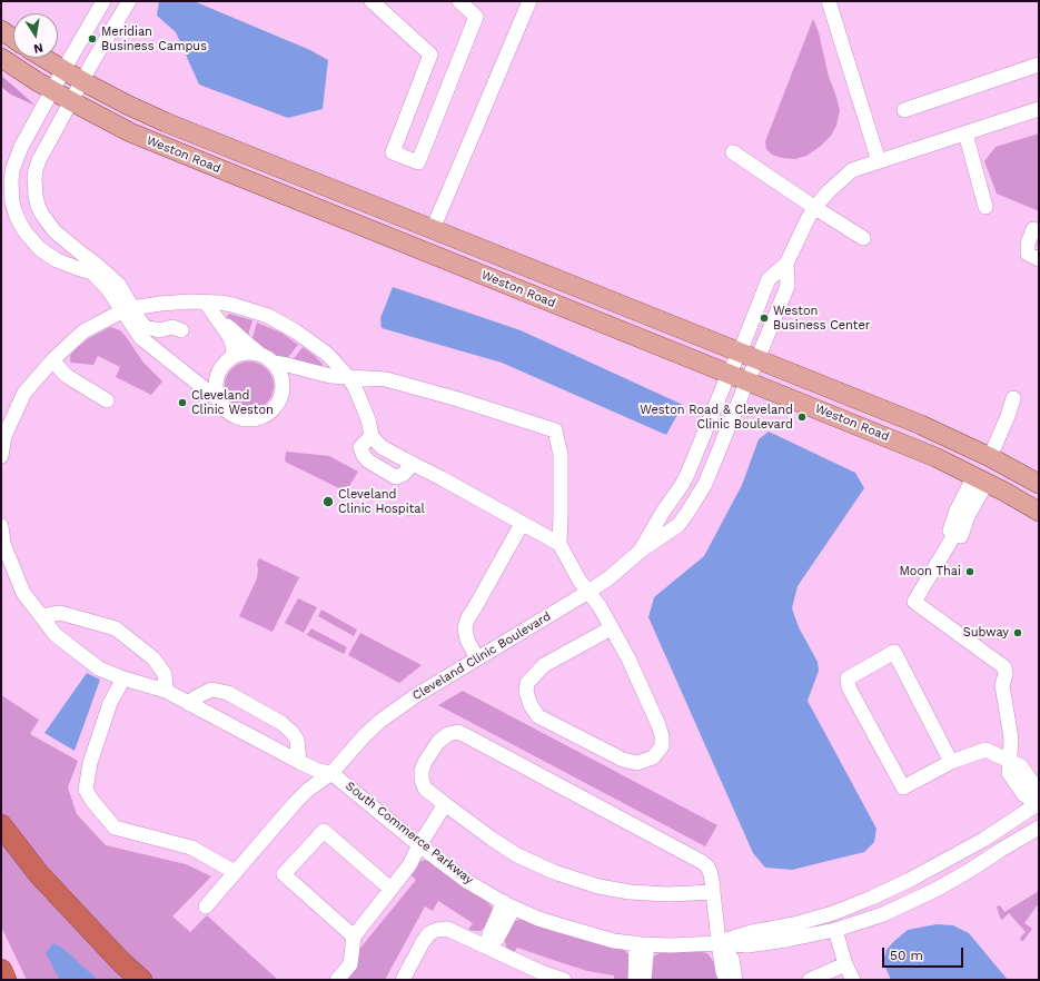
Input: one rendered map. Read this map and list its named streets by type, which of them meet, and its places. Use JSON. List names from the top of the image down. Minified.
{"streets":{"main road":["Weston Road"],"street":["Cleveland Clinic Boulevard","South Commerce Parkway"]},"crossings":[["Weston Road","Cleveland Clinic Boulevard"],["Cleveland Clinic Boulevard","South Commerce Parkway"]],"places":["Meridian Business Campus","Weston Business Center","Cleveland Clinic Weston","Weston Road & Cleveland Clinic Boulevard","Cleveland Clinic Hospital","Moon Thai","Subway"],"scale_bar":"50 m","north":"bottom"}
